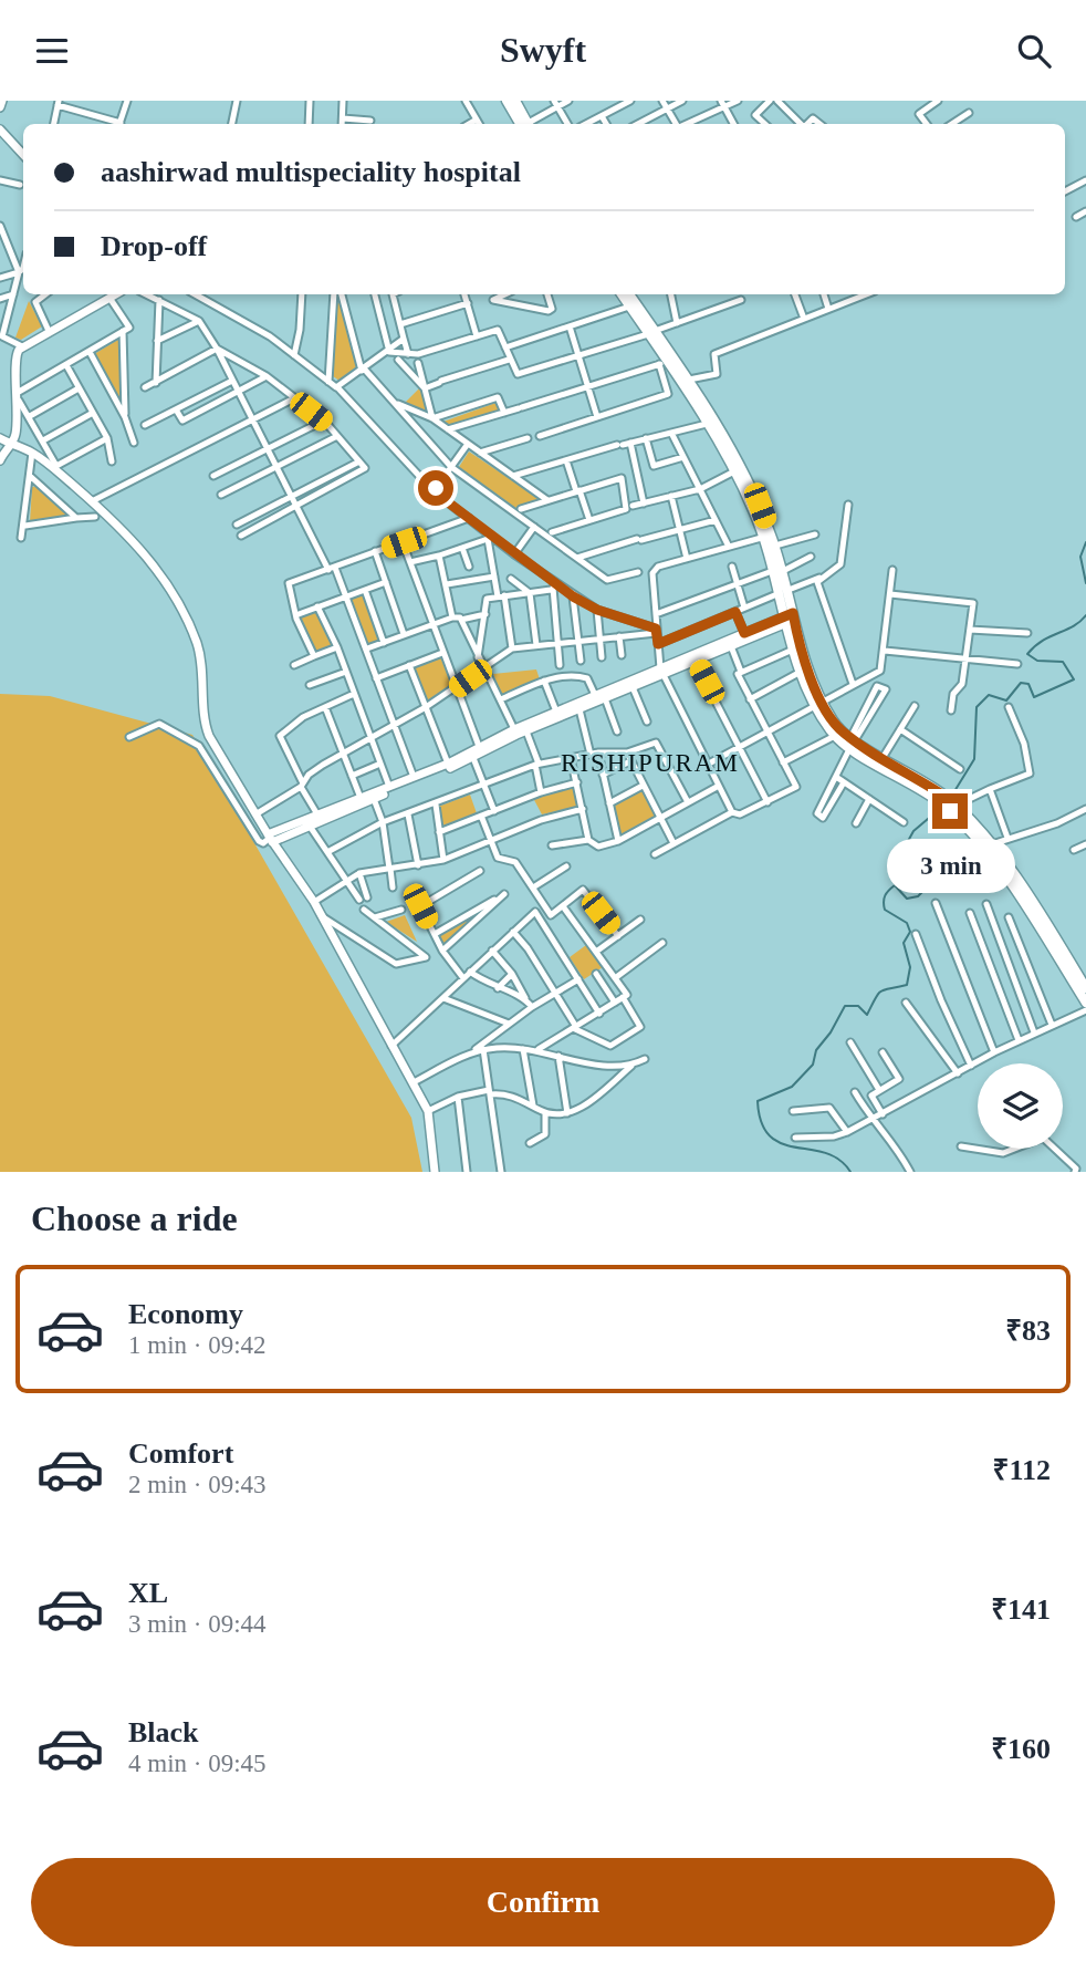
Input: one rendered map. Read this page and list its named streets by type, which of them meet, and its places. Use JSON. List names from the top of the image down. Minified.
{"districts":["RISHIPURAM"],"page":{"header":"Swyft","banner":["aashirwad multispeciality hospital","Drop-off"],"bubble":"3 min","heading":"Choose a ride","list":[{"name":"Economy","note":"1 min · 09:42","value":"₹83"},{"name":"Comfort","note":"2 min · 09:43","value":"₹112"},{"name":"XL","note":"3 min · 09:44","value":"₹141"},{"name":"Black","note":"4 min · 09:45","value":"₹160"}],"buttons":"Confirm"}}
